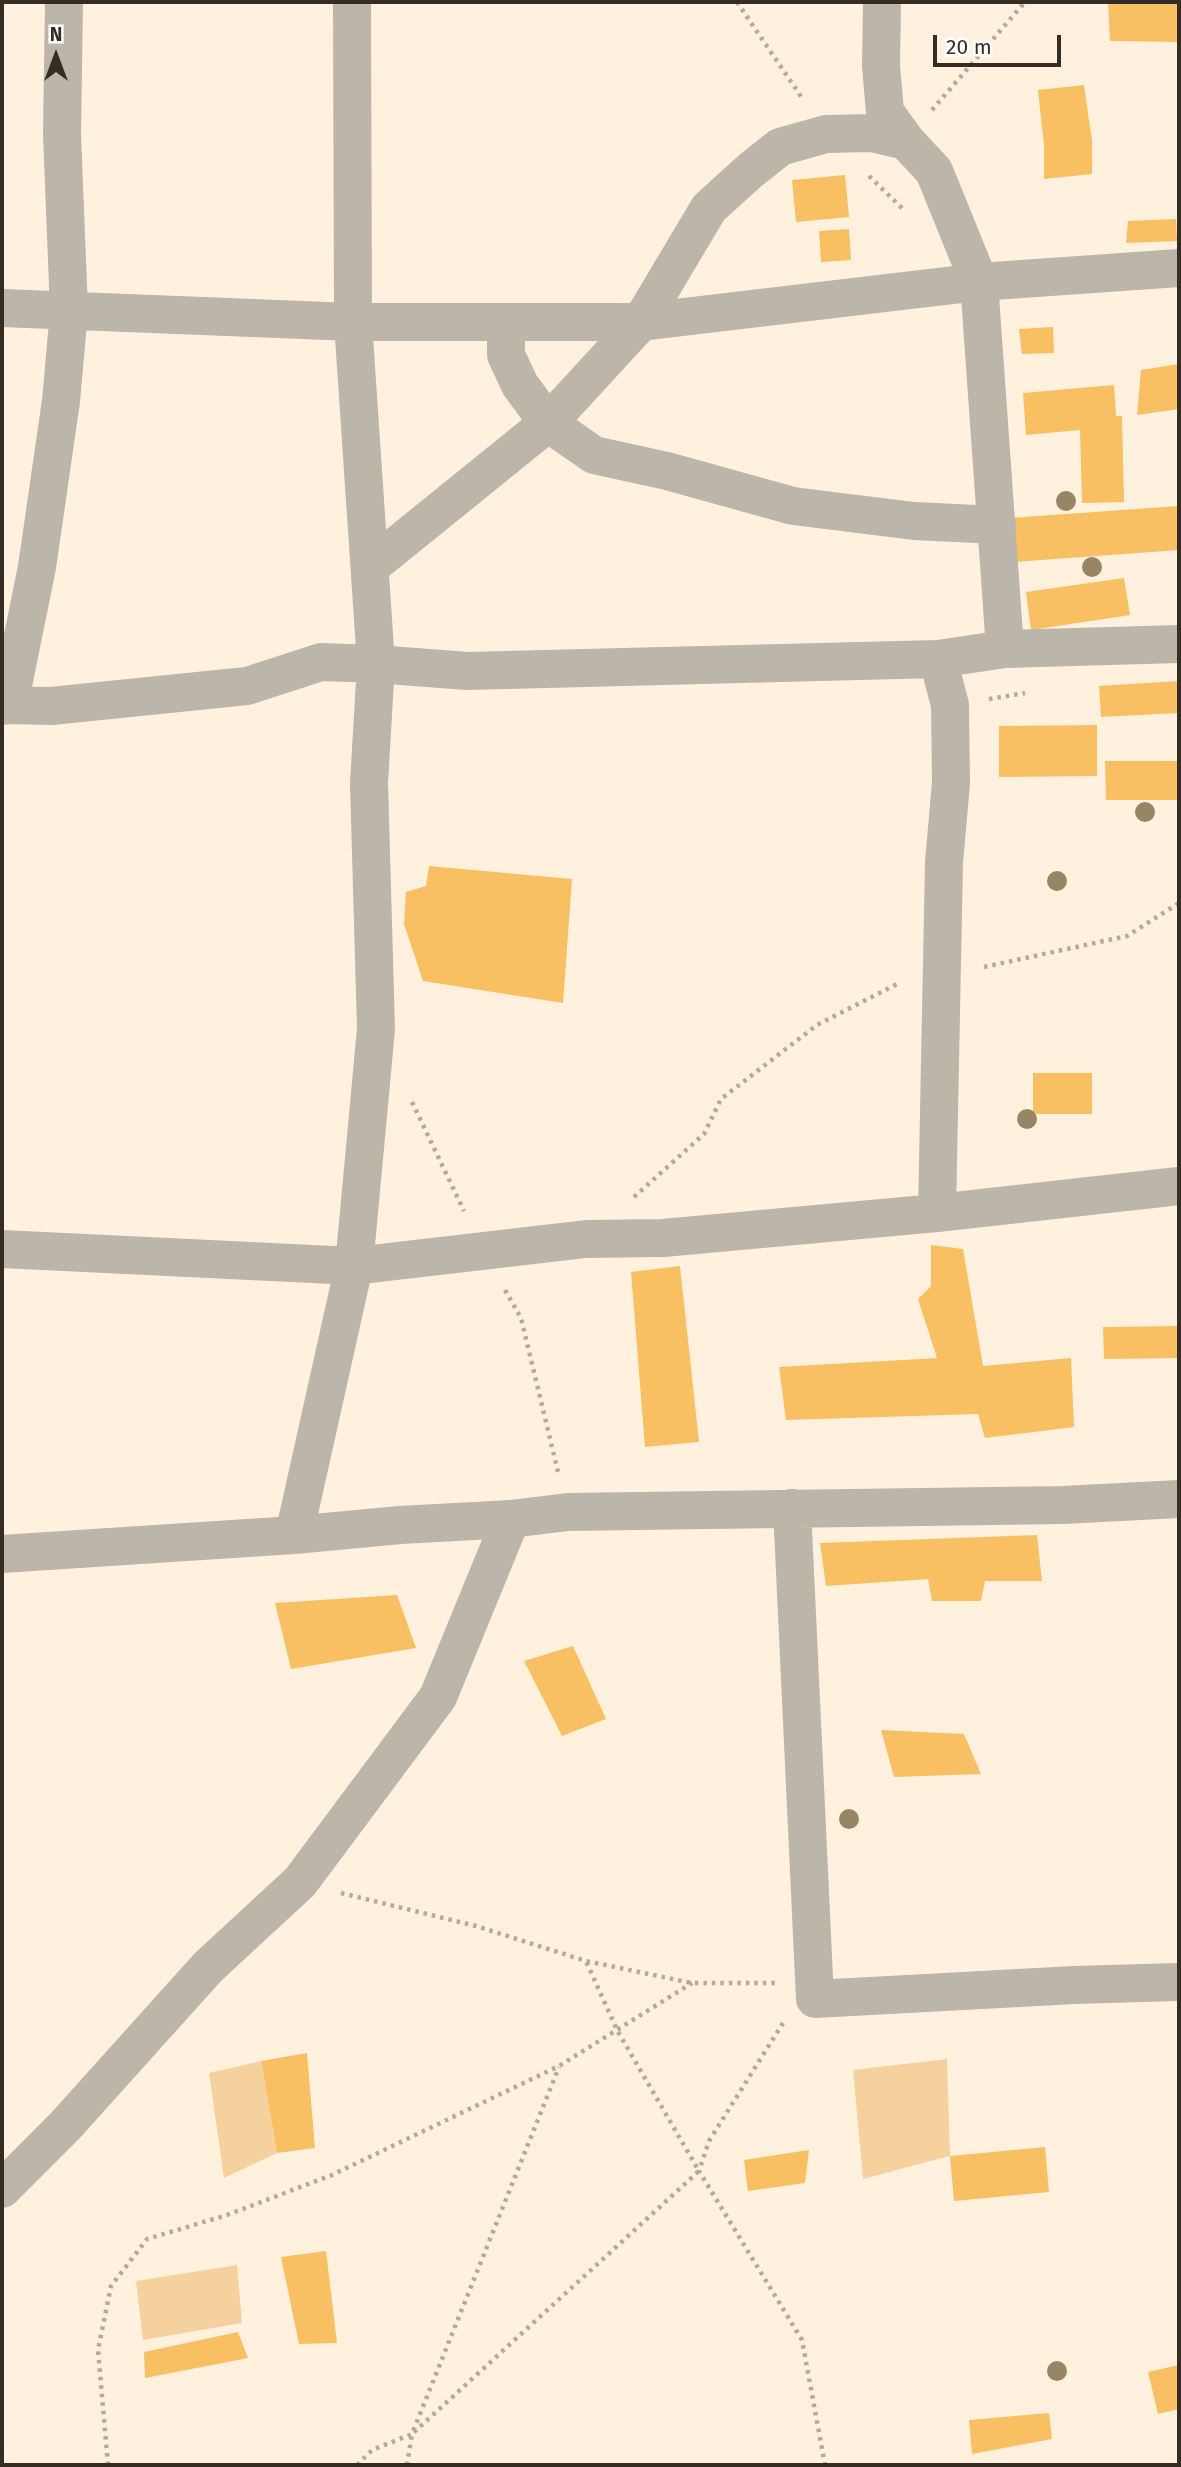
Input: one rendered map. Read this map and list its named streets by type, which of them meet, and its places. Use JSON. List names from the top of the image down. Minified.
{"scale_bar":"20 m","north":"top"}
